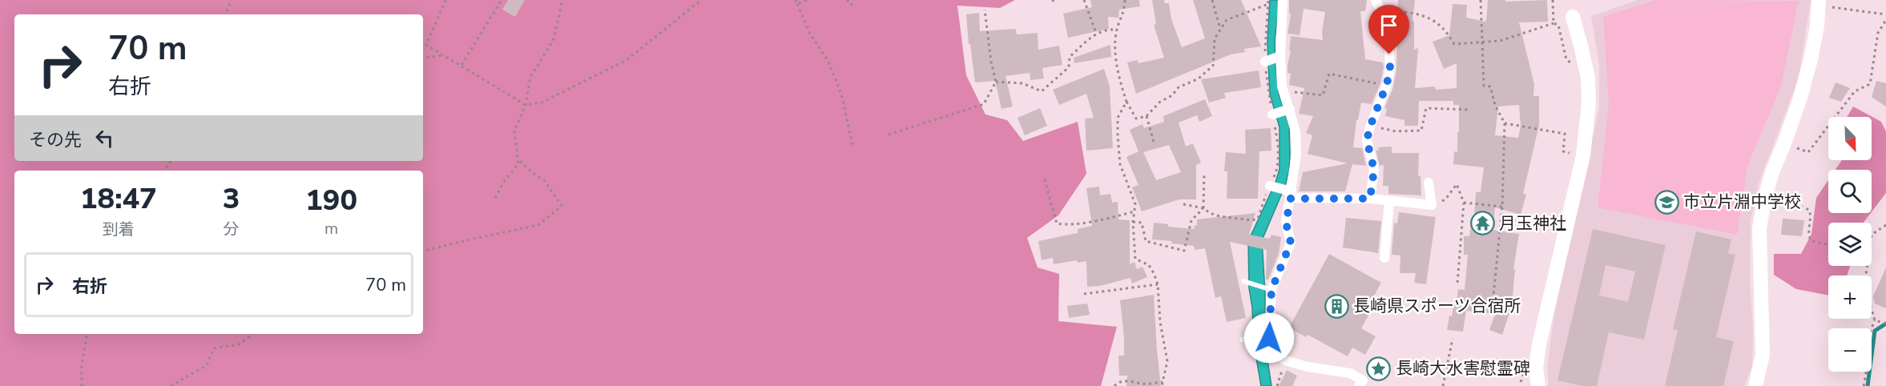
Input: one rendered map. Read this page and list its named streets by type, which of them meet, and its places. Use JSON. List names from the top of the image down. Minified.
{"places":{"school or university":["市立片淵中学校"],"temple":["月玉神社"],"building":["長崎県スポーツ合宿所"],"place":["長崎大水害慰霊碑"]},"north":"bottom right","page":{"turn":["70 m","右折"],"then":"その先","map_buttons":["+","−"],"eta":["18:47","到着","3","分","190","m"],"list":[{"name":"右折","value":"70 m"}]}}
